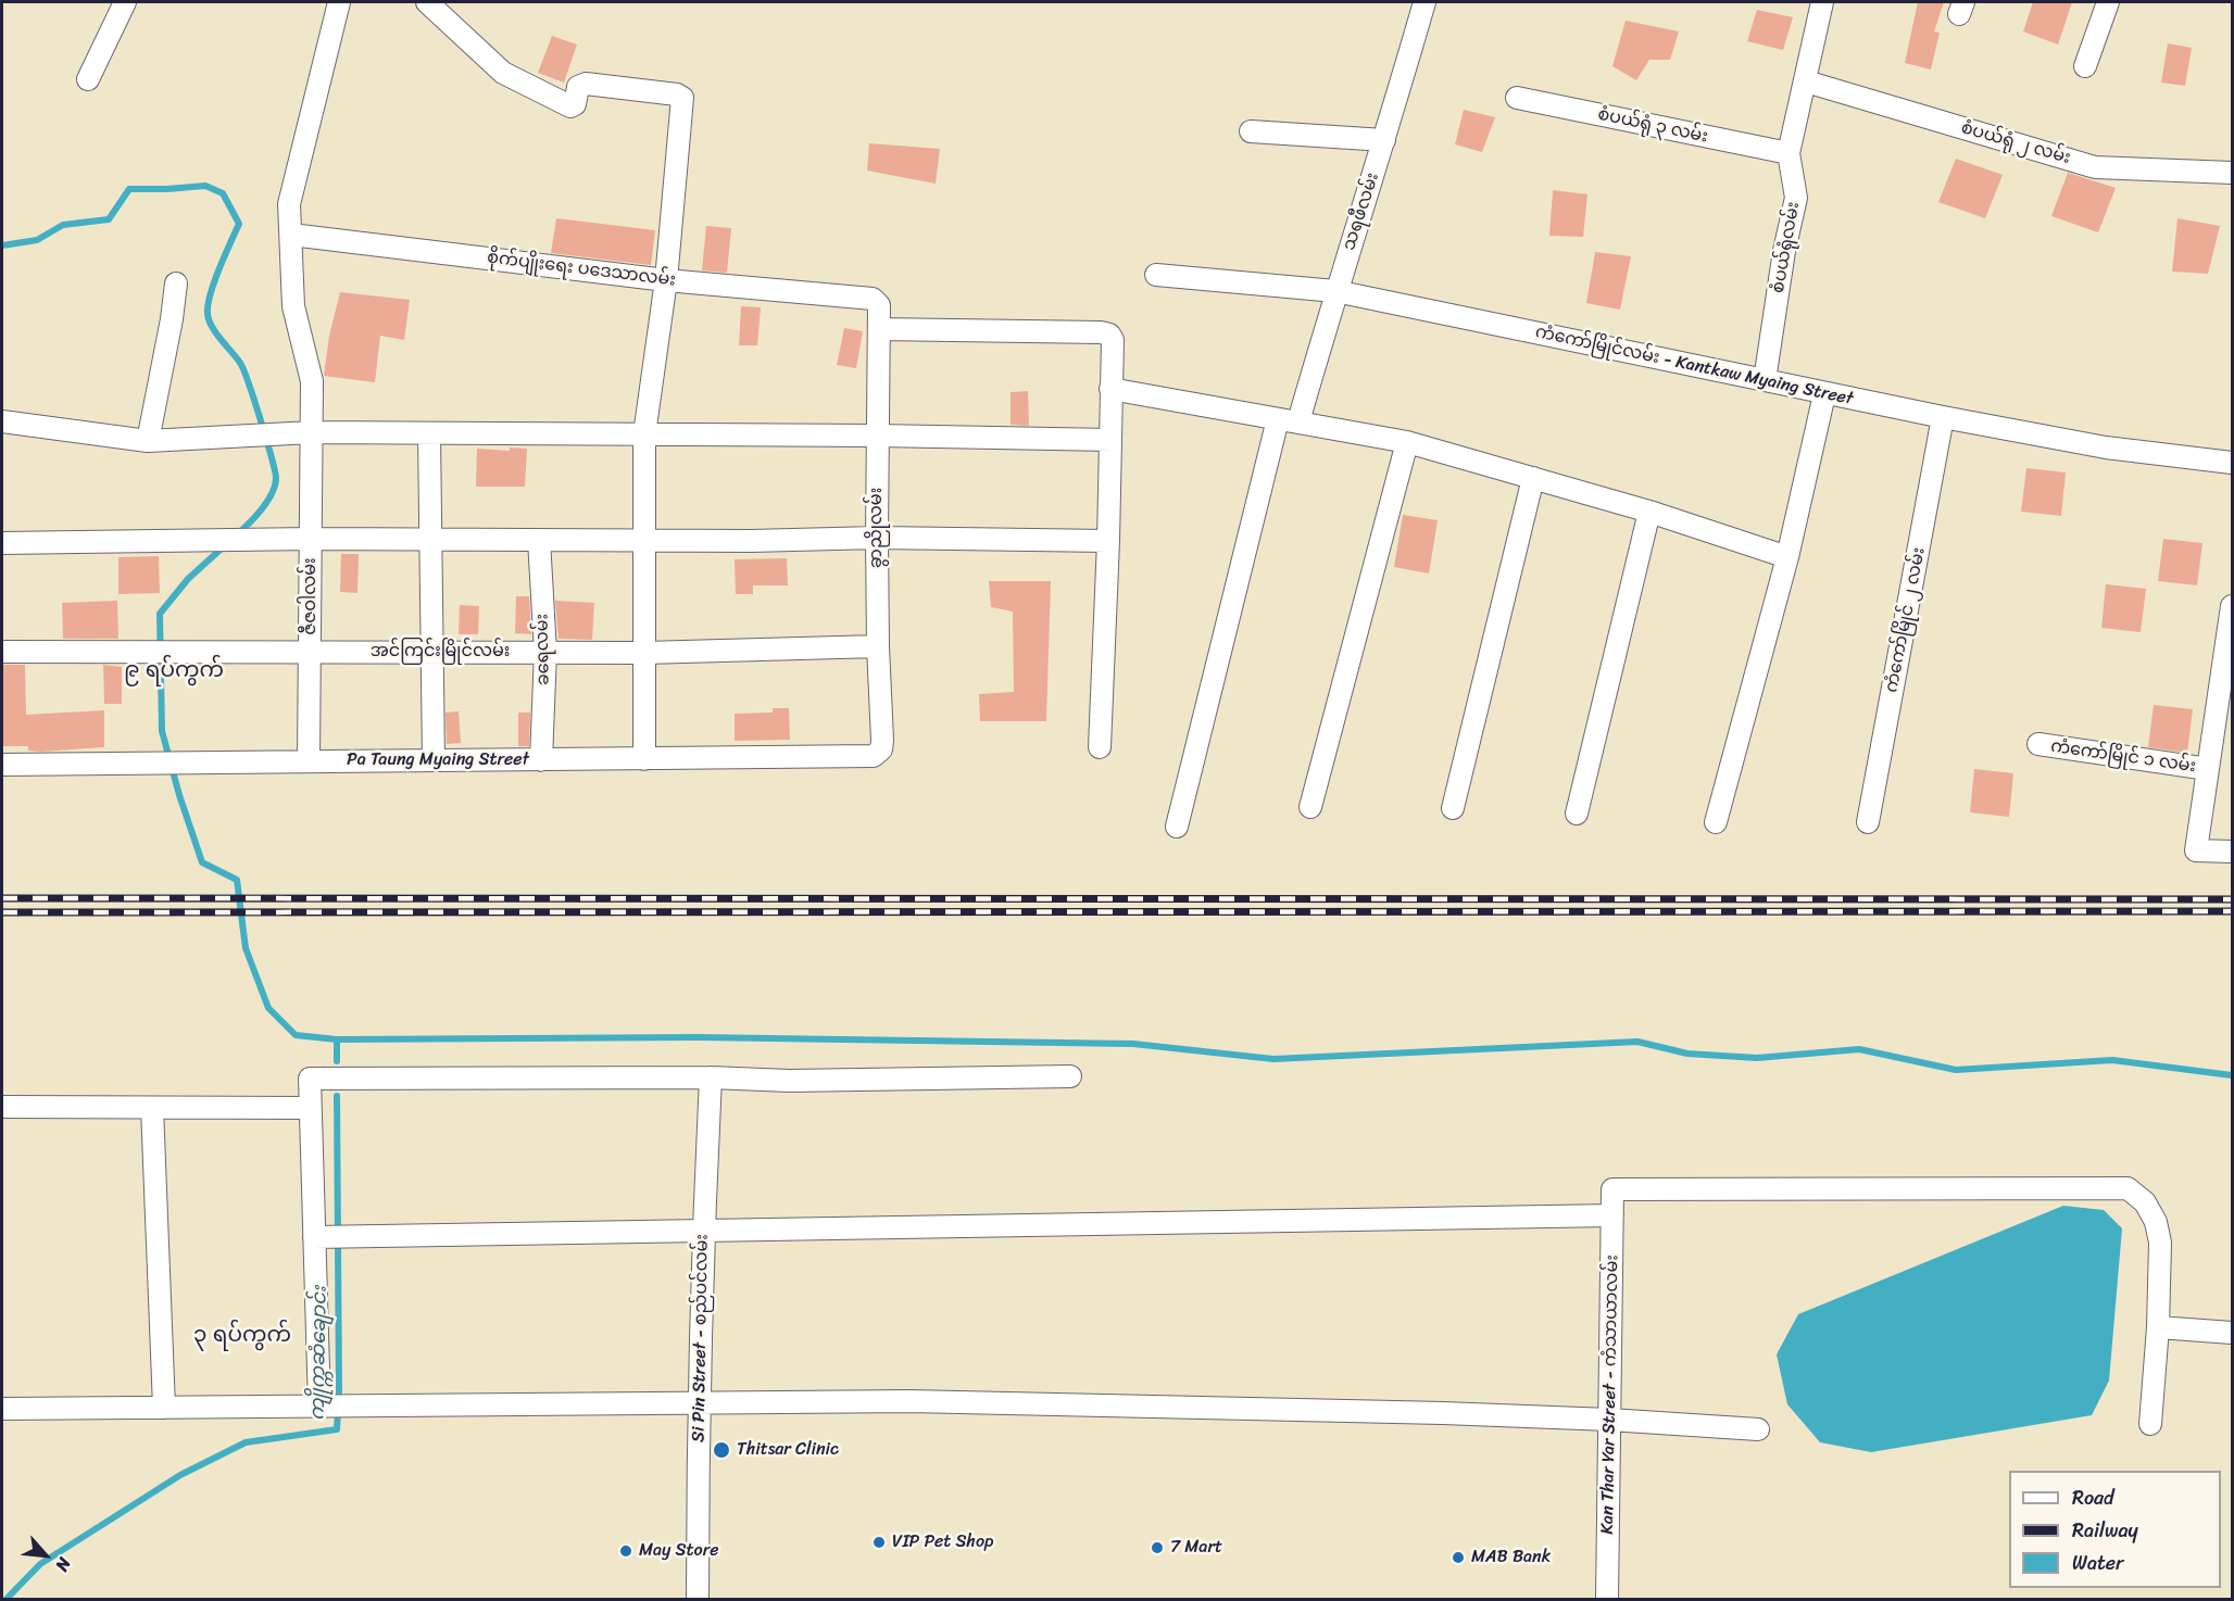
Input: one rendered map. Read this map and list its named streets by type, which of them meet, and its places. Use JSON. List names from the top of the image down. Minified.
{"streets":{"street":["စံပယ်ရုံ ၃ လမ်း","စံပယ်ရုံ ၂ လမ်း","သရဖီလမ်း","စံပယ်ရုံလမ်း","စိုက်ပျိုးရေး ပဒေသာလမ်း","ကံကော်မြိုင်လမ်း - Kantkaw Myaing Street","ခွာညိုလမ်း","ဇီဇဝါလမ်း","ကံကော်မြိုင် ၂ လမ်း","ခရေလမ်း","အင်ကြင်းမြိုင်လမ်း","ကံကော်မြိုင် ၁ လမ်း","Pa Taung Myaing Street","Si Pin Street - စည်ပင်လမ်း","Kan Thar Yar Street - ကံသာယာလမ်း"]},"crossings":[["စံပယ်ရုံ ၃ လမ်း","စံပယ်ရုံလမ်း"],["စံပယ်ရုံ ၂ လမ်း","စံပယ်ရုံလမ်း"],["သရဖီလမ်း","ကံကော်မြိုင်လမ်း - Kantkaw Myaing Street"],["စံပယ်ရုံလမ်း","ကံကော်မြိုင်လမ်း - Kantkaw Myaing Street"],["စိုက်ပျိုးရေး ပဒေသာလမ်း","ခွာညိုလမ်း"],["စိုက်ပျိုးရေး ပဒေသာလမ်း","ဇီဇဝါလမ်း"],["ကံကော်မြိုင်လမ်း - Kantkaw Myaing Street","ကံကော်မြိုင် ၂ လမ်း"],["ခွာညိုလမ်း","အင်ကြင်းမြိုင်လမ်း"],["ခွာညိုလမ်း","Pa Taung Myaing Street"],["ဇီဇဝါလမ်း","အင်ကြင်းမြိုင်လမ်း"],["ဇီဇဝါလမ်း","Pa Taung Myaing Street"],["ခရေလမ်း","အင်ကြင်းမြိုင်လမ်း"],["ခရေလမ်း","Pa Taung Myaing Street"]],"districts":["၉ ရပ်ကွက်","၃ ရပ်ကွက်"],"water":["ကျိုက္ကဆံချောင်း"],"places":["Thitsar Clinic","VIP Pet Shop","7 Mart","May Store","MAB Bank"],"legend":["Road","Railway","Water"],"north":"bottom right"}
